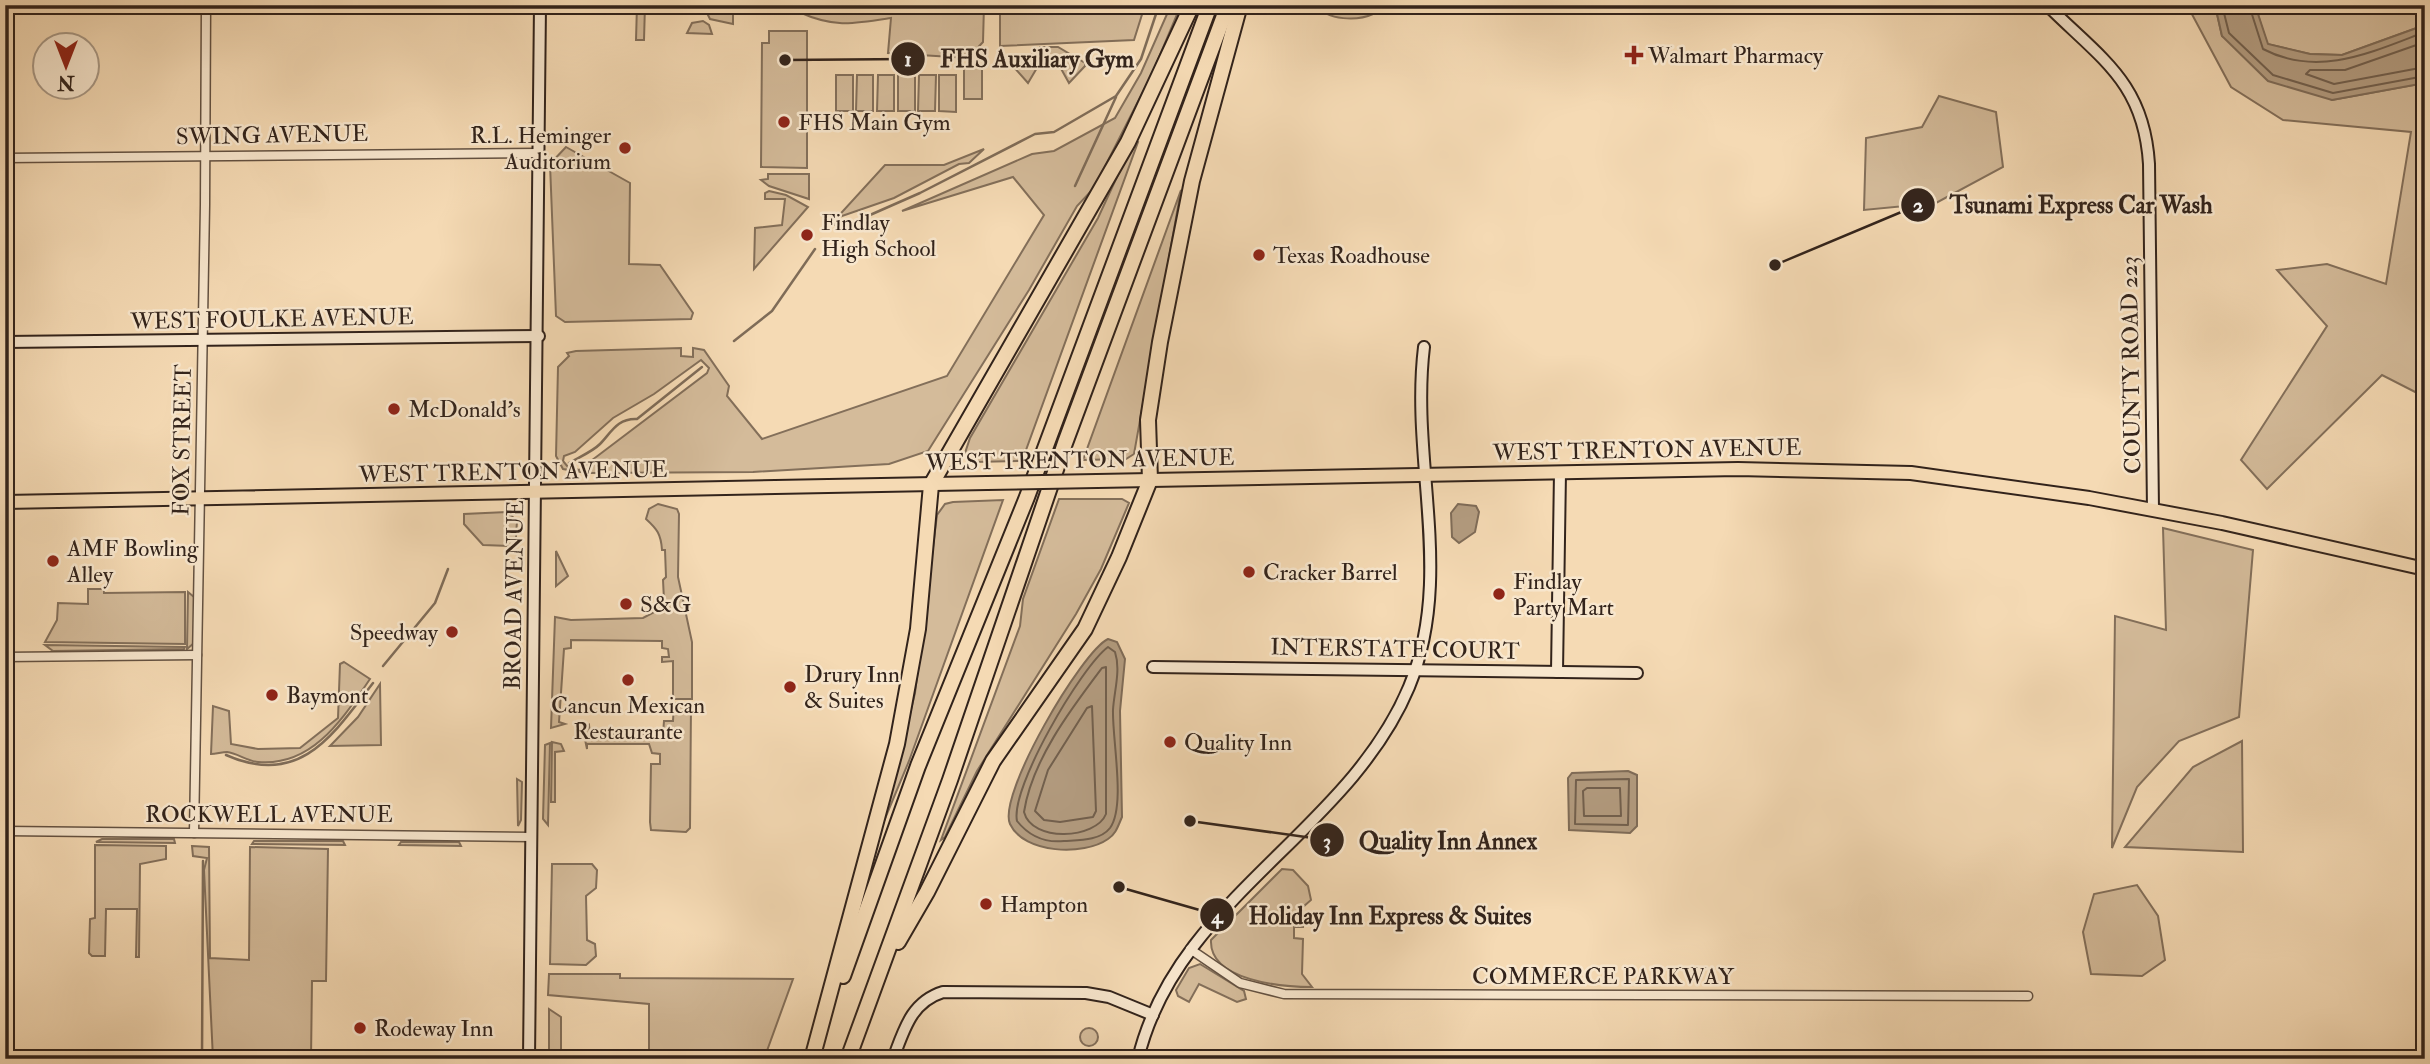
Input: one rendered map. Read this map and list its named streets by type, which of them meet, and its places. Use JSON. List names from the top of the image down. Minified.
{"streets":{"main road":["WEST TRENTON AVENUE"],"street":["SWING AVENUE","WEST FOULKE AVENUE","COUNTY ROAD 223","FOX STREET","BROAD AVENUE","INTERSTATE COURT","ROCKWELL AVENUE","COMMERCE PARKWAY"]},"crossings":[["SWING AVENUE","FOX STREET"],["SWING AVENUE","BROAD AVENUE"],["WEST FOULKE AVENUE","FOX STREET"],["WEST FOULKE AVENUE","BROAD AVENUE"],["COUNTY ROAD 223","WEST TRENTON AVENUE"],["FOX STREET","WEST TRENTON AVENUE"],["FOX STREET","ROCKWELL AVENUE"],["WEST TRENTON AVENUE","BROAD AVENUE"],["BROAD AVENUE","ROCKWELL AVENUE"]],"places":{"health":["Walmart Pharmacy"],"other":["FHS Auxiliary Gym","FHS Main Gym","R.L. Heminger Auditorium","Findlay High School","Texas Roadhouse","Tsunami Express Car Wash","McDonald's","AMF Bowling Alley","Cracker Barrel","Findlay Party Mart","S&G","Speedway","Cancun Mexican Restaurante","Drury Inn & Suites","Baymont","Quality Inn","Quality Inn Annex","Holiday Inn Express & Suites","Hampton","Rodeway Inn"]},"north":"bottom"}
